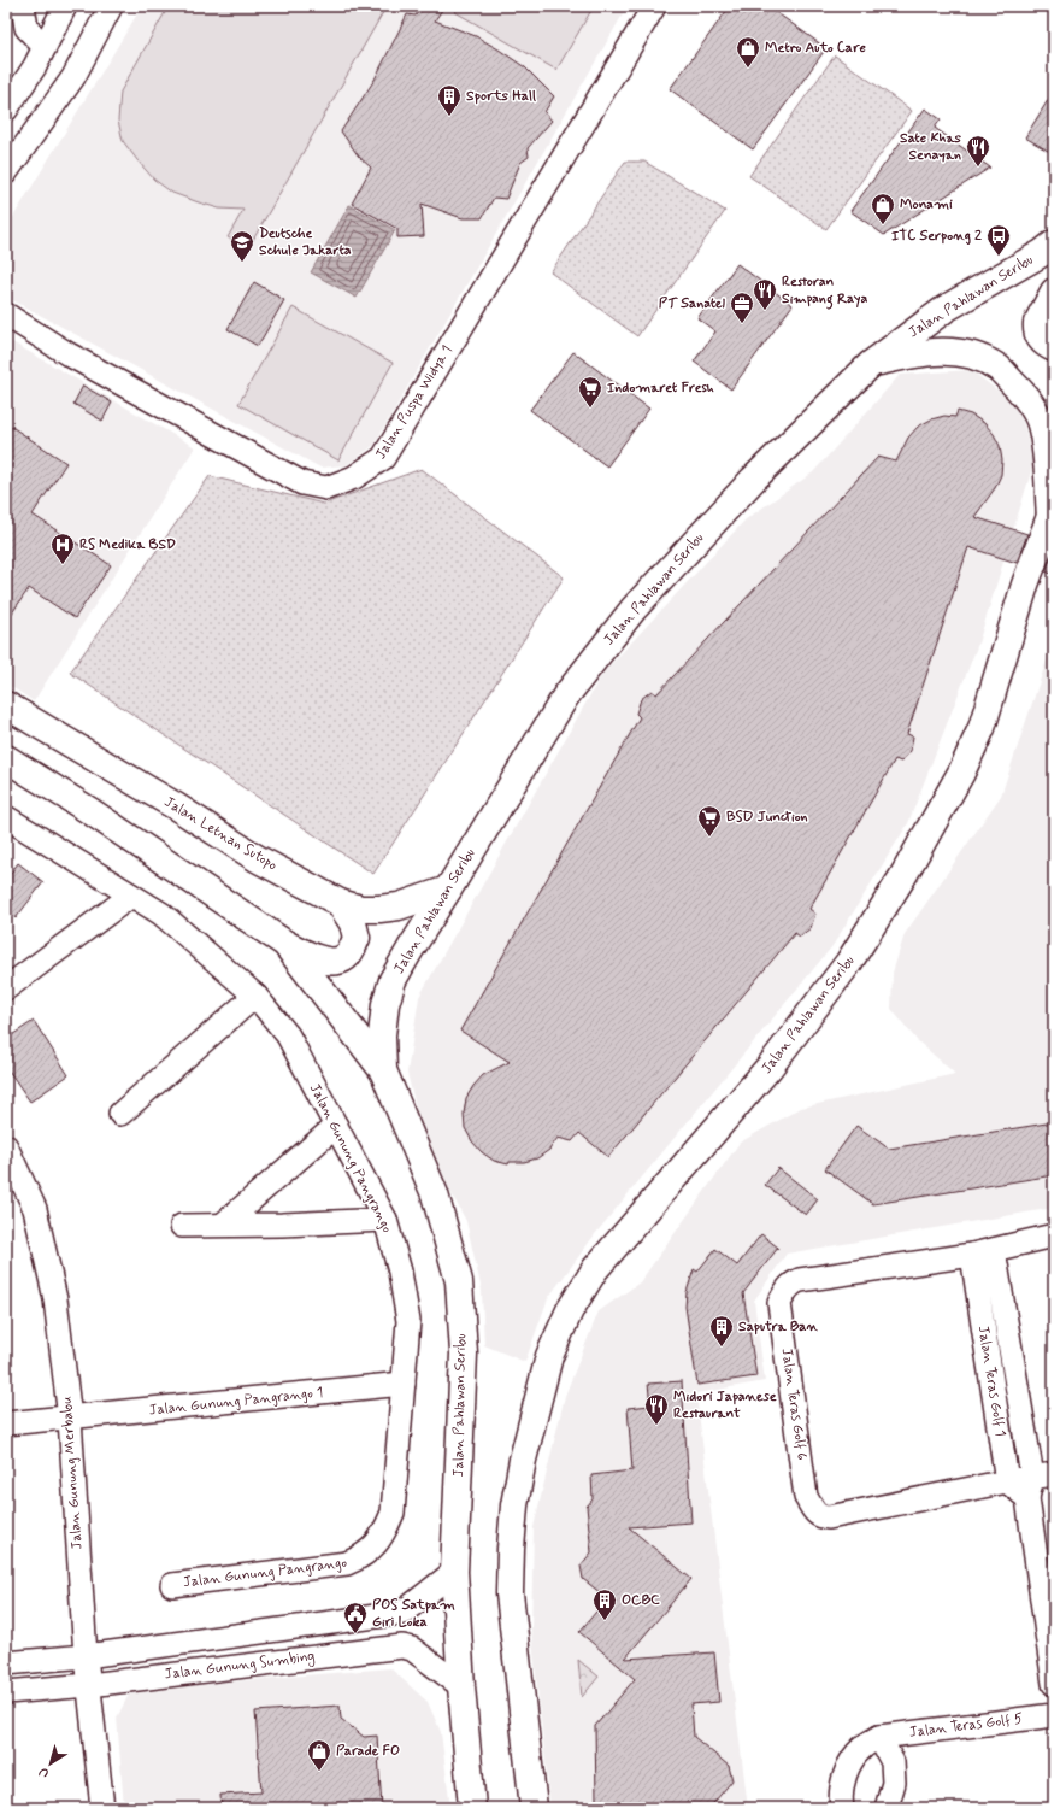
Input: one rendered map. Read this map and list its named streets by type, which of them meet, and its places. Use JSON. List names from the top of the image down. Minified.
{"streets":{"main road":["Jalan Pahlawan Seribu","Jalan Letnan Sutopo"],"street":["Jalan Puspa Widya 1","Jalan Gunung Pangrango","Jalan Teras Golf 1","Jalan Gunung Pangrango 1","Jalan Teras Golf 6","Jalan Gunung Merbabu","Jalan Gunung Sumbing","Jalan Teras Golf 5"]},"crossings":[["Jalan Pahlawan Seribu","Jalan Letnan Sutopo"],["Jalan Pahlawan Seribu","Jalan Gunung Sumbing"],["Jalan Gunung Pangrango","Jalan Gunung Pangrango 1"],["Jalan Teras Golf 1","Jalan Teras Golf 6"],["Jalan Gunung Pangrango 1","Jalan Gunung Merbabu"],["Jalan Gunung Merbabu","Jalan Gunung Sumbing"]],"places":{"shop":["Metro Auto Care","Monami","Parade FO"],"building":["Sports Hall","Saputra Ban","OCBC"],"restaurant":["Sate Khas Senayan","Restoran Simpang Raya","Midori Japanese Restaurant"],"bus stop":["ITC Serpong 2"],"school or university":["Deutsche Schule Jakarta"],"office":["PT Sanatel"],"supermarket":["Indomaret Fresh","BSD Junction"],"hospital":["RS Medika BSD"],"public building":["POS Satpam Giri Loka"]},"north":"bottom left"}
